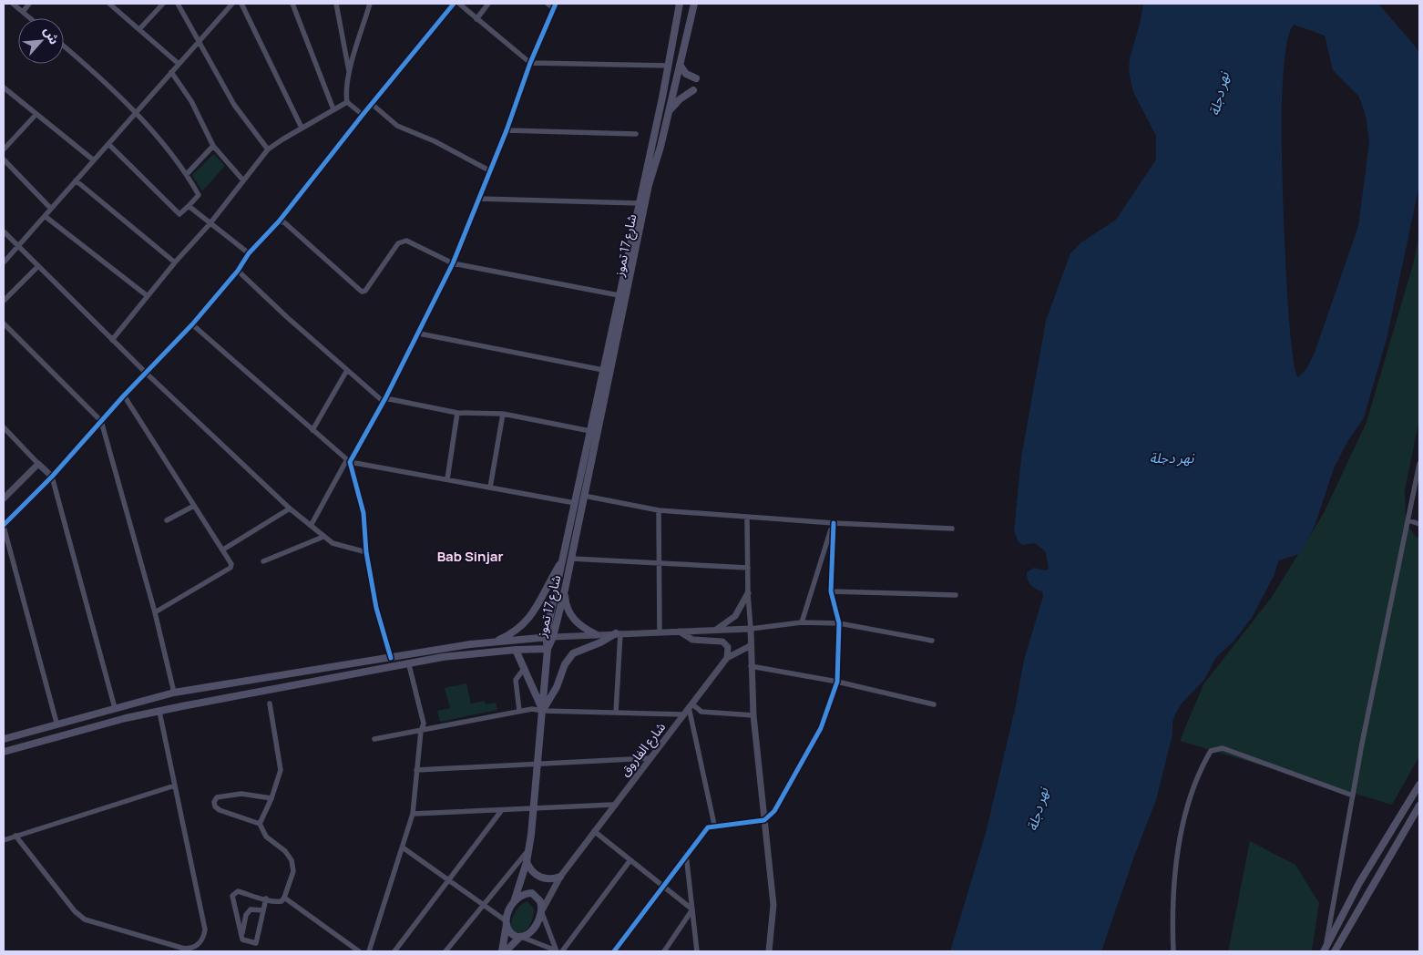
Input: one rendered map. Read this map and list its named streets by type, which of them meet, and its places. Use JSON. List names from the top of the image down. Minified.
{"streets":{"main road":["شارع 17 تموز","شارع الفاروق"]},"crossings":[["شارع 17 تموز","شارع الفاروق"]],"districts":["Bab Sinjar"],"water":["نهر دجلة"],"north":"top right"}
